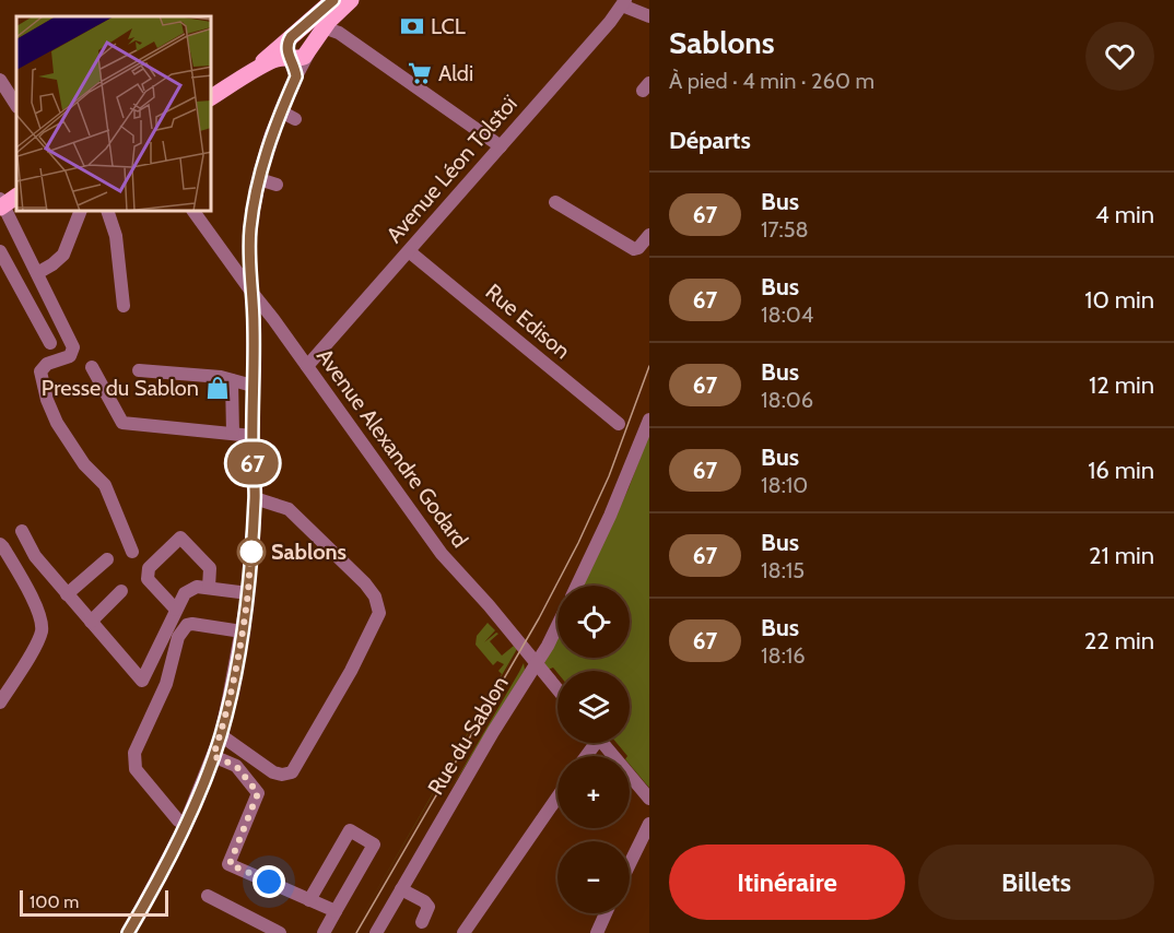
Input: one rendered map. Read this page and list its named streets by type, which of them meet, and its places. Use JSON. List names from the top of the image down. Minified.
{"streets":{"street":["Avenue Léon Tolstoï","Rue Edison","Avenue Alexandre Godard","Rue du Sablon"]},"crossings":[["Avenue Léon Tolstoï","Rue Edison"],["Avenue Léon Tolstoï","Avenue Alexandre Godard"],["Avenue Alexandre Godard","Rue du Sablon"]],"places":{"bank":["LCL"],"supermarket":["Aldi"],"shop":["Presse du Sablon"],"other":["Sablons"]},"lines":["bus line 67"],"scale_bar":"100 m","page":{"on_map":"67","heading":[["Sablons","À pied · 4 min · 260 m"],"Départs"],"list":[{"mark":"67","name":"Bus","note":"17:58","value":"4 min"},{"mark":"67","name":"Bus","note":"18:04","value":"10 min"},{"mark":"67","name":"Bus","note":"18:06","value":"12 min"},{"mark":"67","name":"Bus","note":"18:10","value":"16 min"},{"mark":"67","name":"Bus","note":"18:15","value":"21 min"},{"mark":"67","name":"Bus","note":"18:16","value":"22 min"}],"map_buttons":["+","−"],"buttons":["Itinéraire","Billets"],"scale":"100 m"}}
